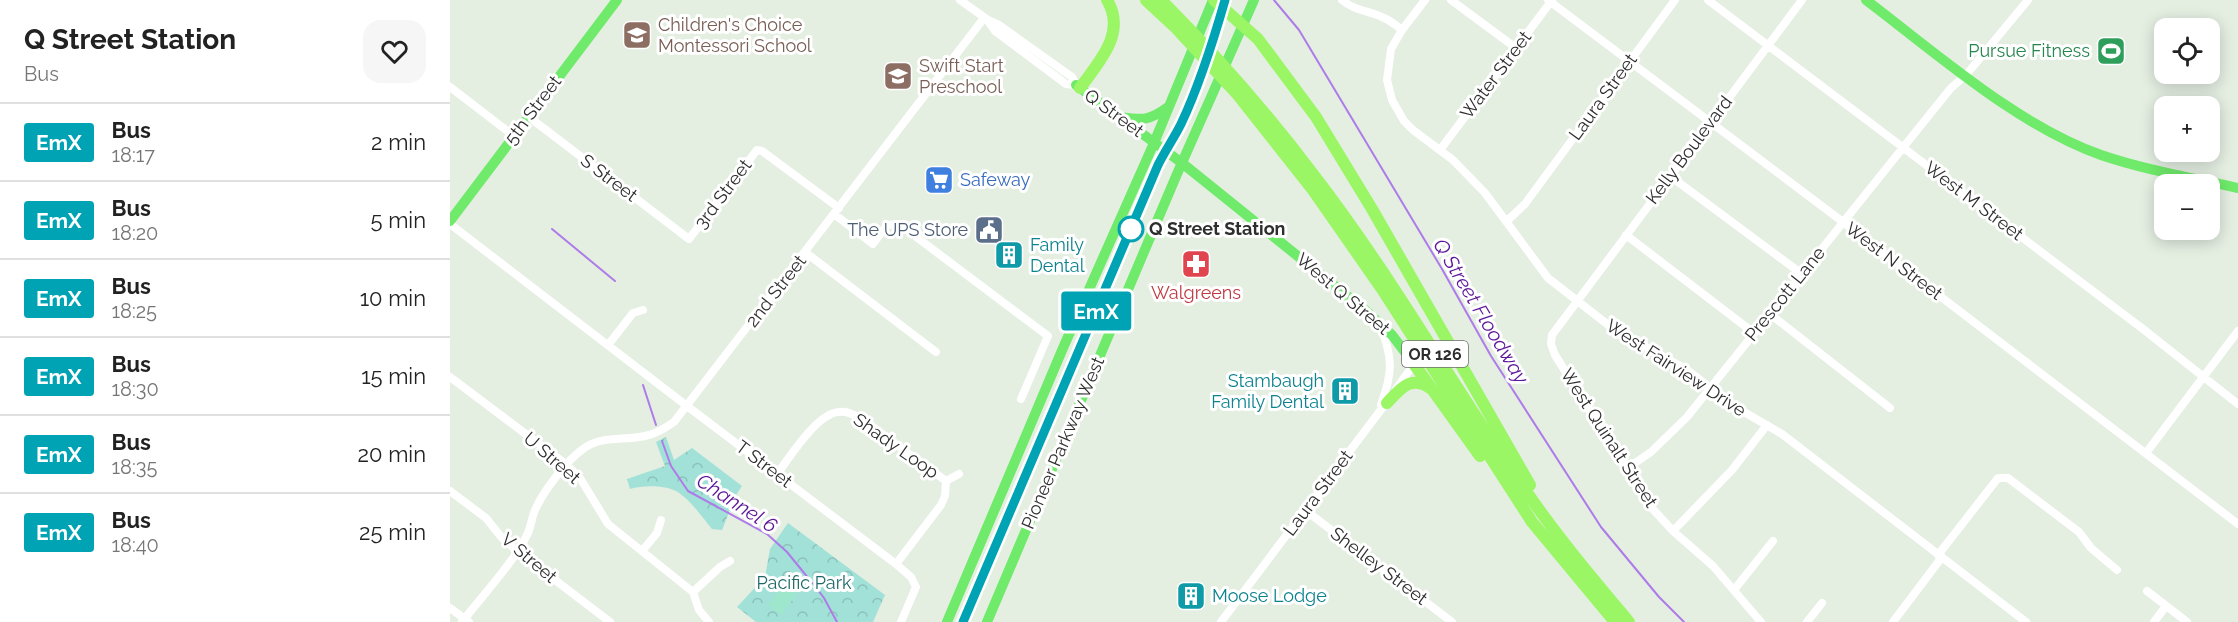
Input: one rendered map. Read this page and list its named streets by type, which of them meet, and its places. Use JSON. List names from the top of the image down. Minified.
{"streets":{"highway":["OR 126"],"main road":["5th Street","Q Street","West Q Street","Pioneer Parkway West"],"street":["Water Street","Laura Street","Kelly Boulevard","S Street","3rd Street","West M Street","West N Street","2nd Street","Prescott Lane","West Fairview Drive","West Quinalt Street","Shady Loop","U Street","T Street","V Street","Shelley Street"]},"crossings":[["Water Street","West N Street"],["Water Street","West Fairview Drive"],["Laura Street","West N Street"],["Laura Street","West Q Street"],["Laura Street","West Fairview Drive"],["Laura Street","Shelley Street"],["5th Street","S Street"],["5th Street","T Street"],["Q Street","2nd Street"],["Q Street","West Q Street"],["Q Street","Pioneer Parkway West"],["Kelly Boulevard","West M Street"],["Kelly Boulevard","West N Street"],["Kelly Boulevard","West Fairview Drive"],["Kelly Boulevard","West Quinalt Street"],["S Street","3rd Street"],["3rd Street","2nd Street"],["West M Street","Prescott Lane"],["West N Street","Prescott Lane"],["2nd Street","U Street"],["2nd Street","T Street"],["2nd Street","V Street"],["West Q Street","Pioneer Parkway West"],["Prescott Lane","West Fairview Drive"],["Prescott Lane","West Quinalt Street"],["West Fairview Drive","West Quinalt Street"],["Shady Loop","T Street"]],"water":["Q Street Floodway","Channel 6"],"parks":["Pacific Park"],"places":{"school or university":["Children's Choice Montessori School","Swift Start Preschool"],"sports":["Pursue Fitness"],"supermarket":["Safeway"],"other":["Q Street Station"],"public building":["The UPS Store"],"building":["Family Dental","Stambaugh Family Dental","Moose Lodge"],"pharmacy":["Walgreens"]},"lines":["bus line EmX"],"page":{"heading":["Q Street Station","Bus"],"on_map":"EmX","map_buttons":["+","−"],"list":[{"mark":"EmX","name":"Bus","note":"18:17","value":"2 min"},{"mark":"EmX","name":"Bus","note":"18:20","value":"5 min"},{"mark":"EmX","name":"Bus","note":"18:25","value":"10 min"},{"mark":"EmX","name":"Bus","note":"18:30","value":"15 min"},{"mark":"EmX","name":"Bus","note":"18:35","value":"20 min"},{"mark":"EmX","name":"Bus","note":"18:40","value":"25 min"}]}}
